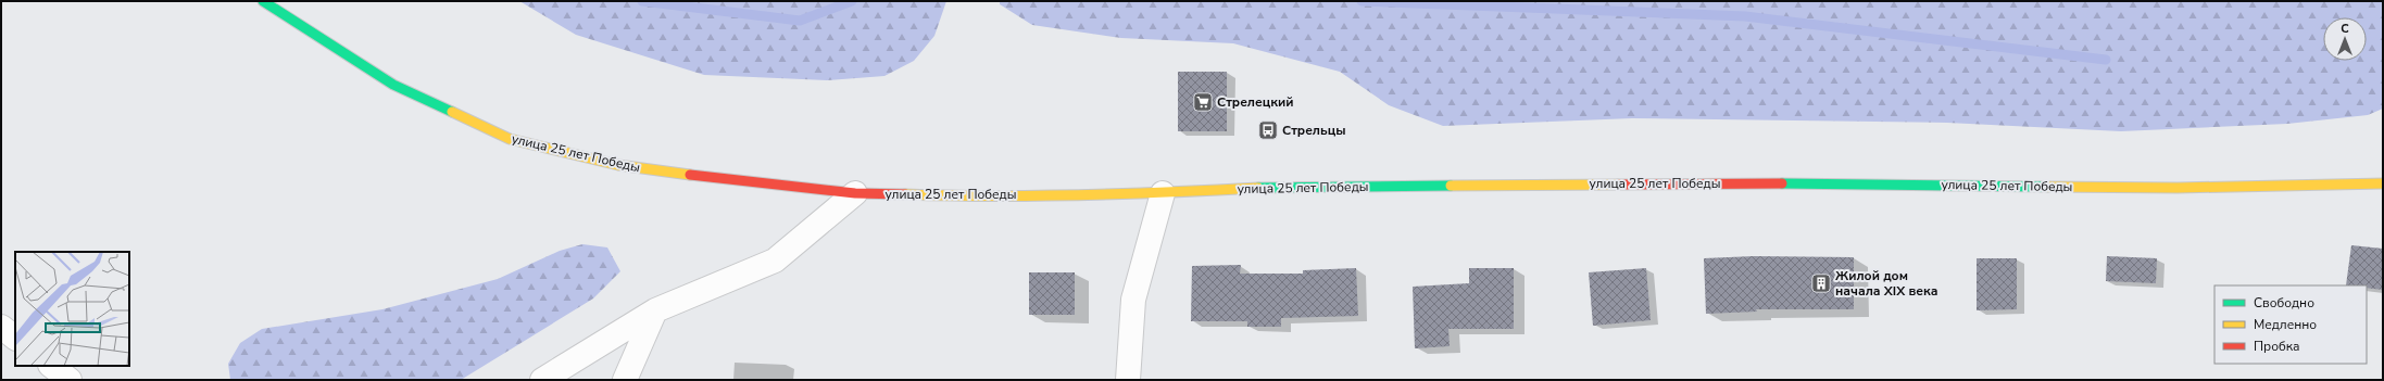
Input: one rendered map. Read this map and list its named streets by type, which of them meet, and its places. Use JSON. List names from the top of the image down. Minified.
{"streets":{"main road":["улица 25 лет Победы"]},"places":{"supermarket":["Стрелецкий"],"bus stop":["Стрельцы"],"building":["Жилой дом начала XIX века"]},"legend":["Свободно","Медленно","Пробка"],"north":"top"}
